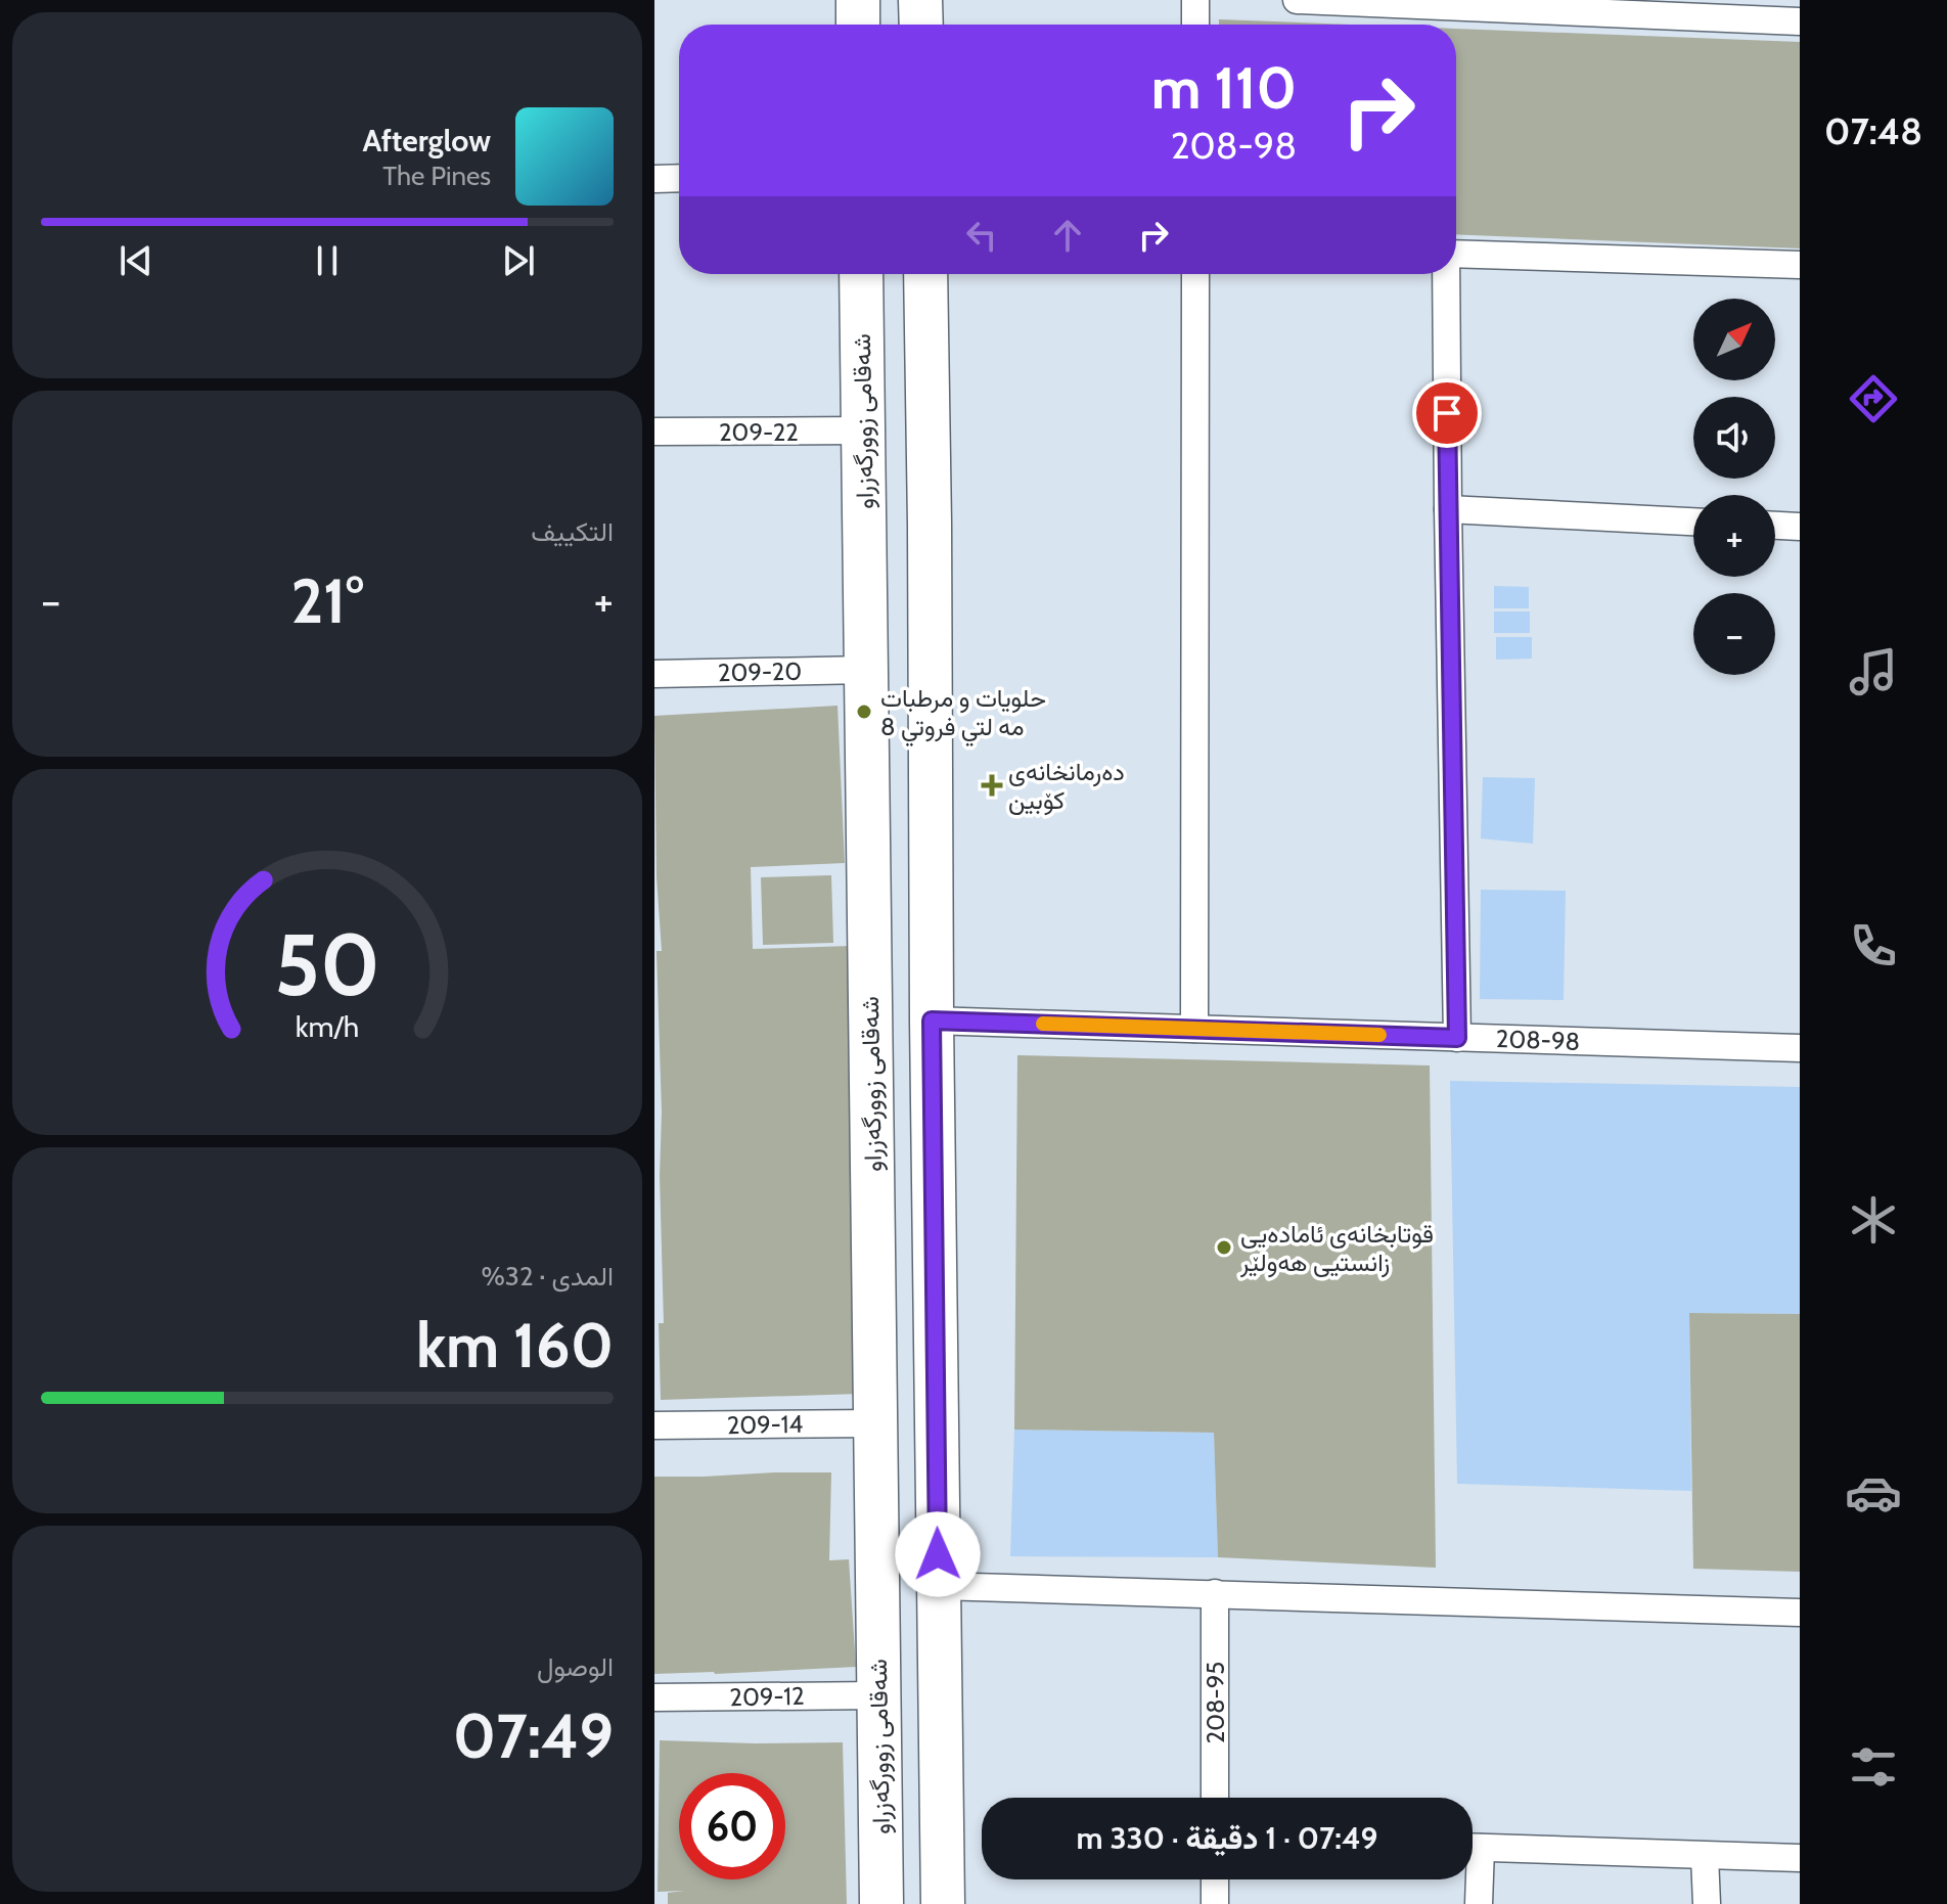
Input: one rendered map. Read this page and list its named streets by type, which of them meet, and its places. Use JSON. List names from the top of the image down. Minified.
{"streets":{"main road":["شەقامی زوورگەزراو"],"street":["209-22","209-20","208-98","209-14","209-12","208-95"]},"crossings":[["شەقامی زوورگەزراو","209-22"],["شەقامی زوورگەزراو","209-20"],["شەقامی زوورگەزراو","209-14"],["شەقامی زوورگەزراو","209-12"]],"places":{"other":["حلويات و مرطبات مه لتي فروتي 8","قوتابخانەی ئامادەیی زانستیی هەولێر"],"health":["دەرمانخانەی کۆبین"]},"north":"top right","page":{"tabs":"07:48","turn":["110 m","208-98"],"song":["Afterglow","The Pines"],"map_buttons":["+","−"],"tile":["التكييف",["المدى · 32%","160 km"],["الوصول","07:49"]],"heat":["−","21°","+"],"limit":"60","trip":"07:49 · 1 دقيقة · 330 m","gauge":["50","km/h"]}}
